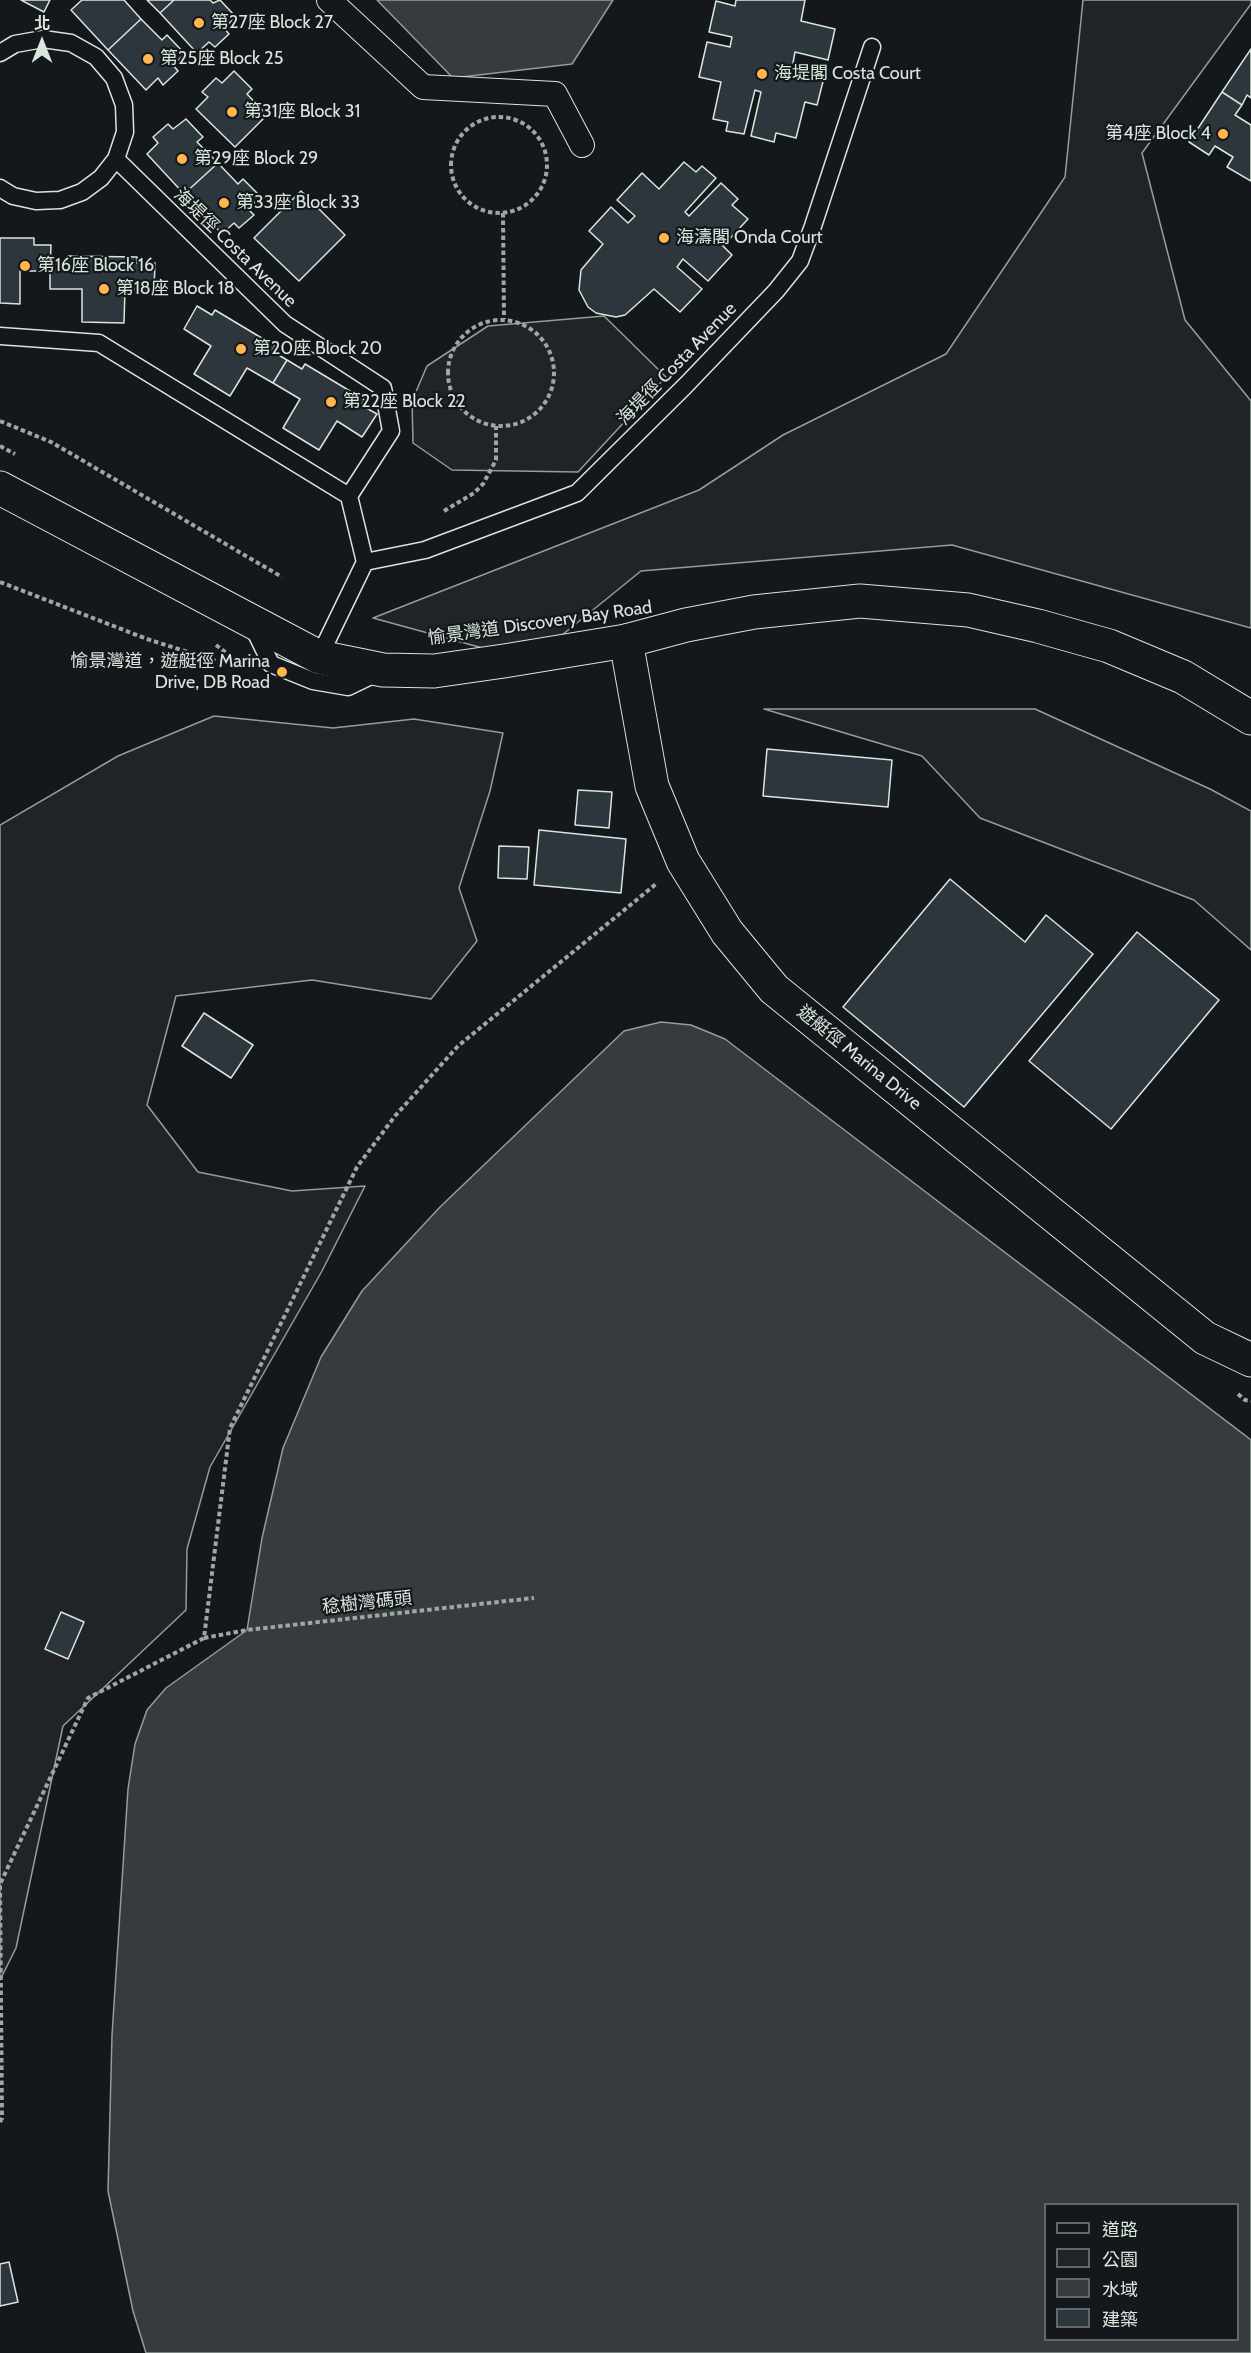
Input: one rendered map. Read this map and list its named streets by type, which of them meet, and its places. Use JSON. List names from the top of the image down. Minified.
{"streets":{"street":["愉景灣道 Discovery Bay Road","遊艇徑 Marina Drive"],"lane":["海堤徑 Costa Avenue"],"path":["稔樹灣碼頭"]},"crossings":[["愉景灣道 Discovery Bay Road","遊艇徑 Marina Drive"]],"places":["第27座 Block 27","第25座 Block 25","海堤閣 Costa Court","第31座 Block 31","第4座 Block 4","第29座 Block 29","第33座 Block 33","海濤閣 Onda Court","第16座 Block 16","第18座 Block 18","第20座 Block 20","第22座 Block 22","愉景灣道，遊艇徑 Marina Drive, DB Road"],"legend":["道路","公園","水域","建築"],"north":"top"}
